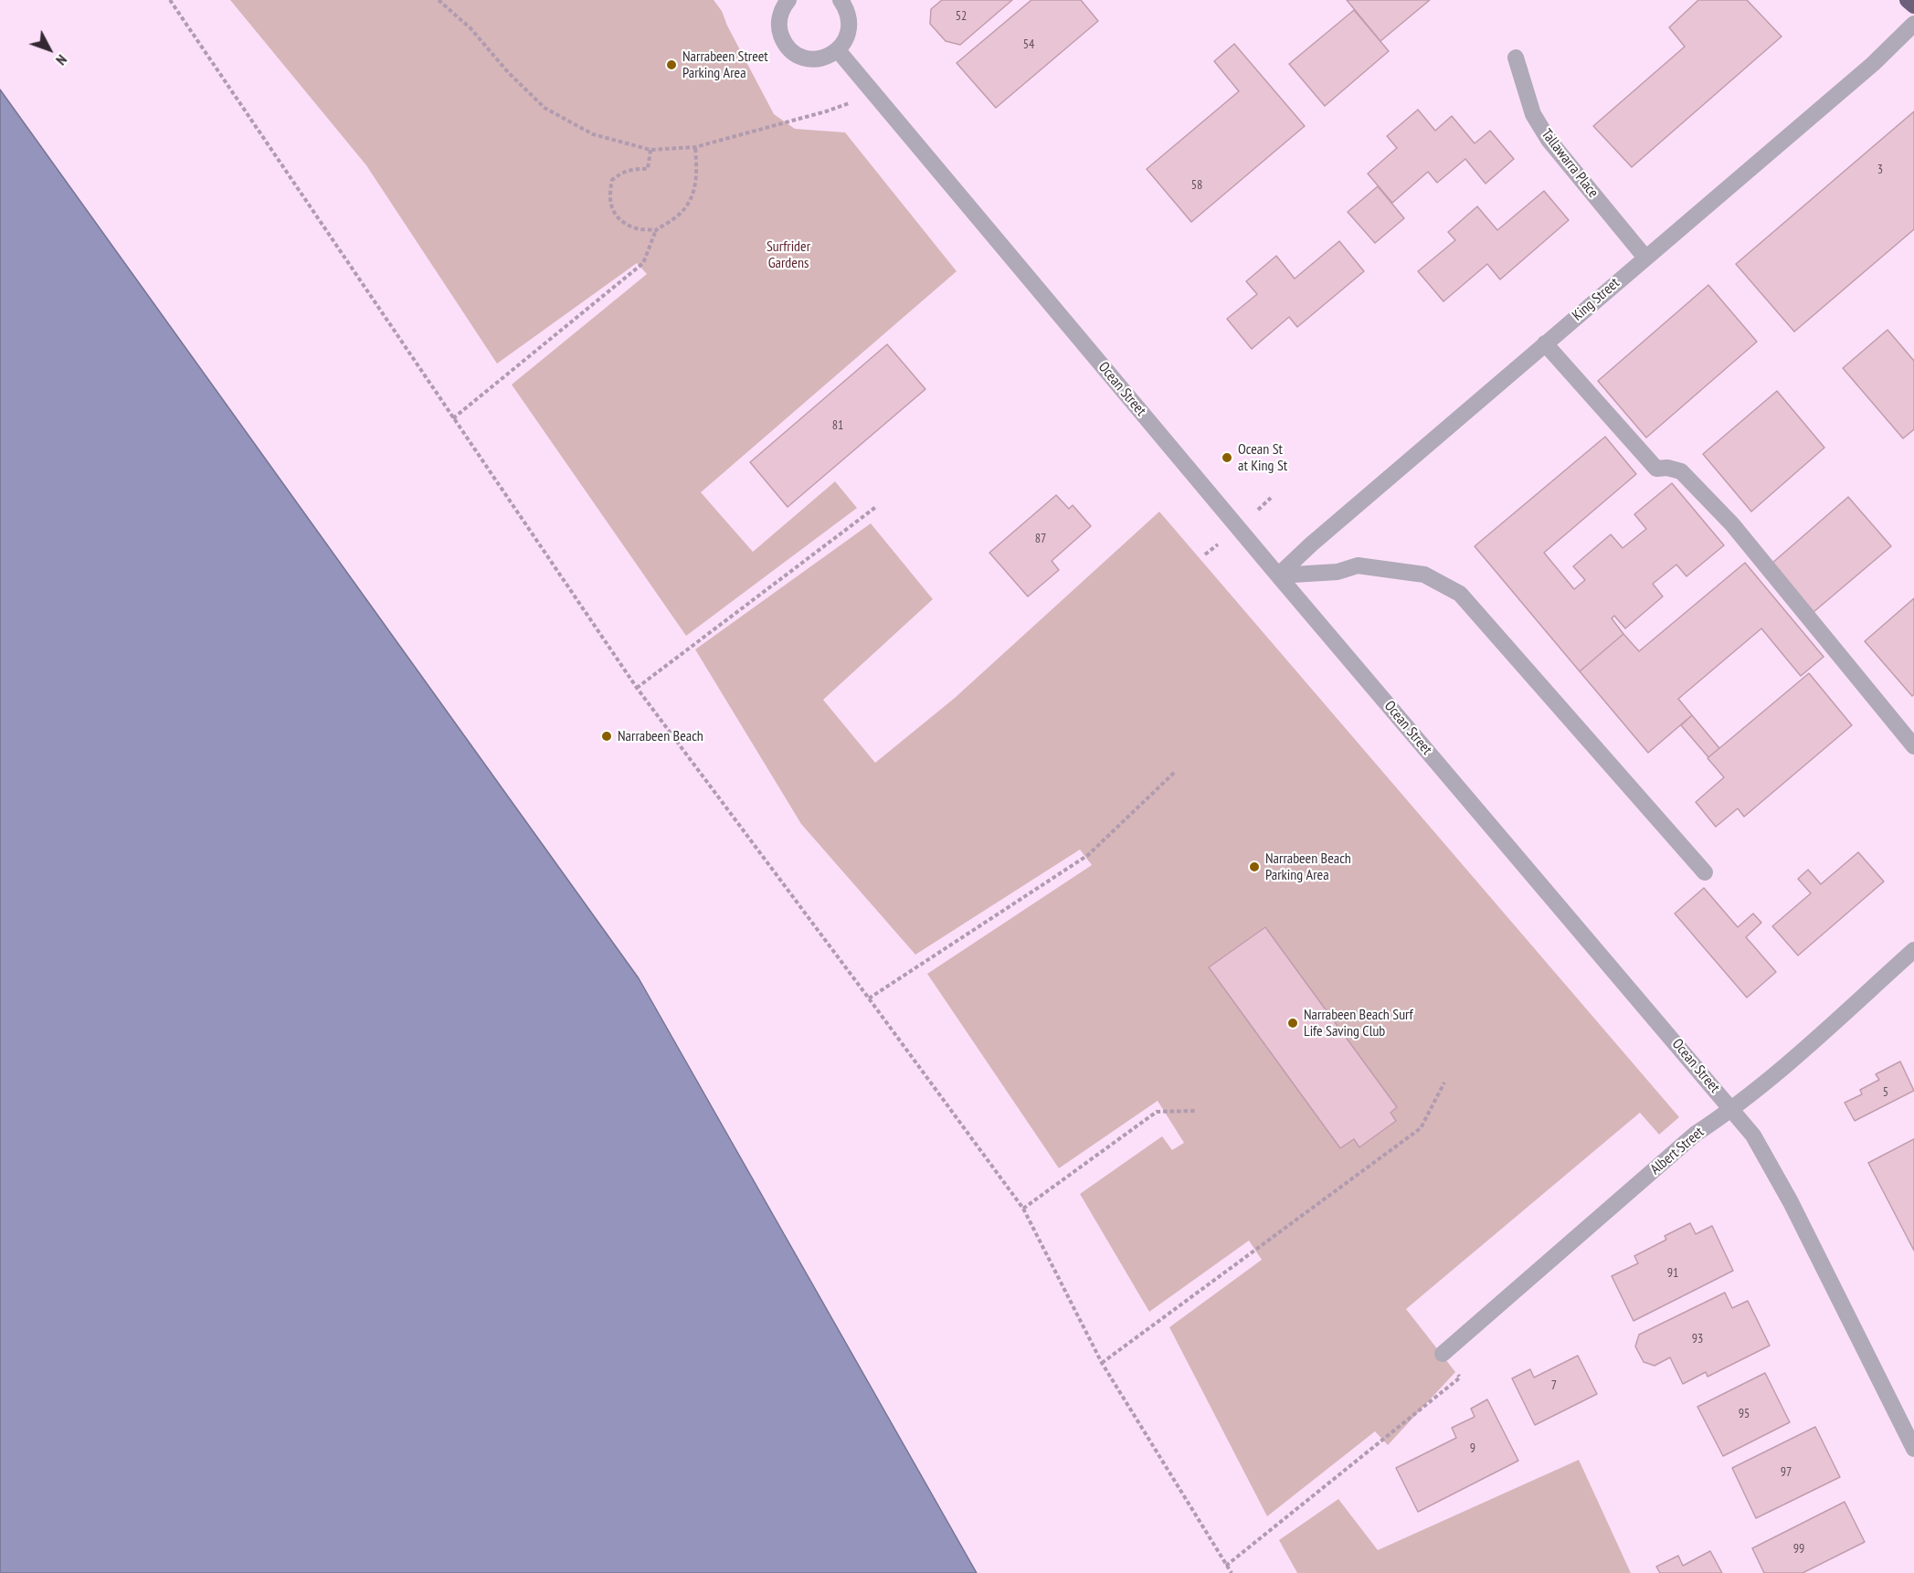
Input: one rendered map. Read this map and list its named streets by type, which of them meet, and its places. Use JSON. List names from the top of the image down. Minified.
{"streets":{"street":["Tallawarra Place","King Street","Ocean Street","Albert Street"]},"crossings":[["Tallawarra Place","King Street"],["King Street","Ocean Street"],["Ocean Street","Albert Street"]],"parks":["Surfrider Gardens"],"places":["Narrabeen Street Parking Area","Ocean St at King St","Narrabeen Beach","Narrabeen Beach Parking Area","Narrabeen Beach Surf Life Saving Club"],"house_numbers":["52","54","3","58","81","87","5","91","93","7","95","9","97","99"],"north":"bottom right"}
